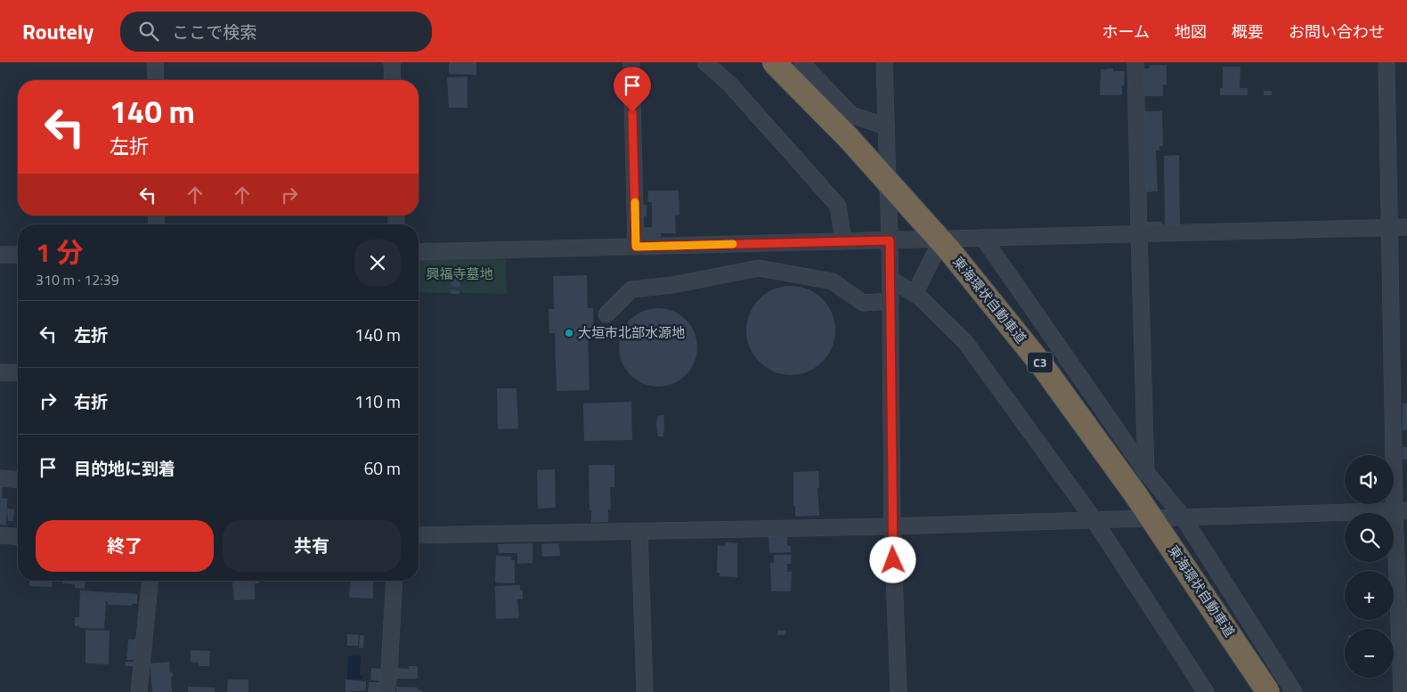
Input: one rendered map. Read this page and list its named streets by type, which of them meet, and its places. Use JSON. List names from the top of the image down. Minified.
{"streets":{"highway":["東海環状自動車道","C3"]},"parks":["興福寺墓地"],"places":["大垣市北部水源地"],"page":{"header":"Routely","search":"ここで検索","nav":["ホーム","地図","概要","お問い合わせ"],"turn":["140 m","左折"],"heading":["1 分","310 m · 12:39"],"list":[{"name":"左折","value":"140 m"},{"name":"右折","value":"110 m"},{"name":"目的地に到着","value":"60 m"}],"map_buttons":["+","−"],"buttons":["終了","共有"]}}
